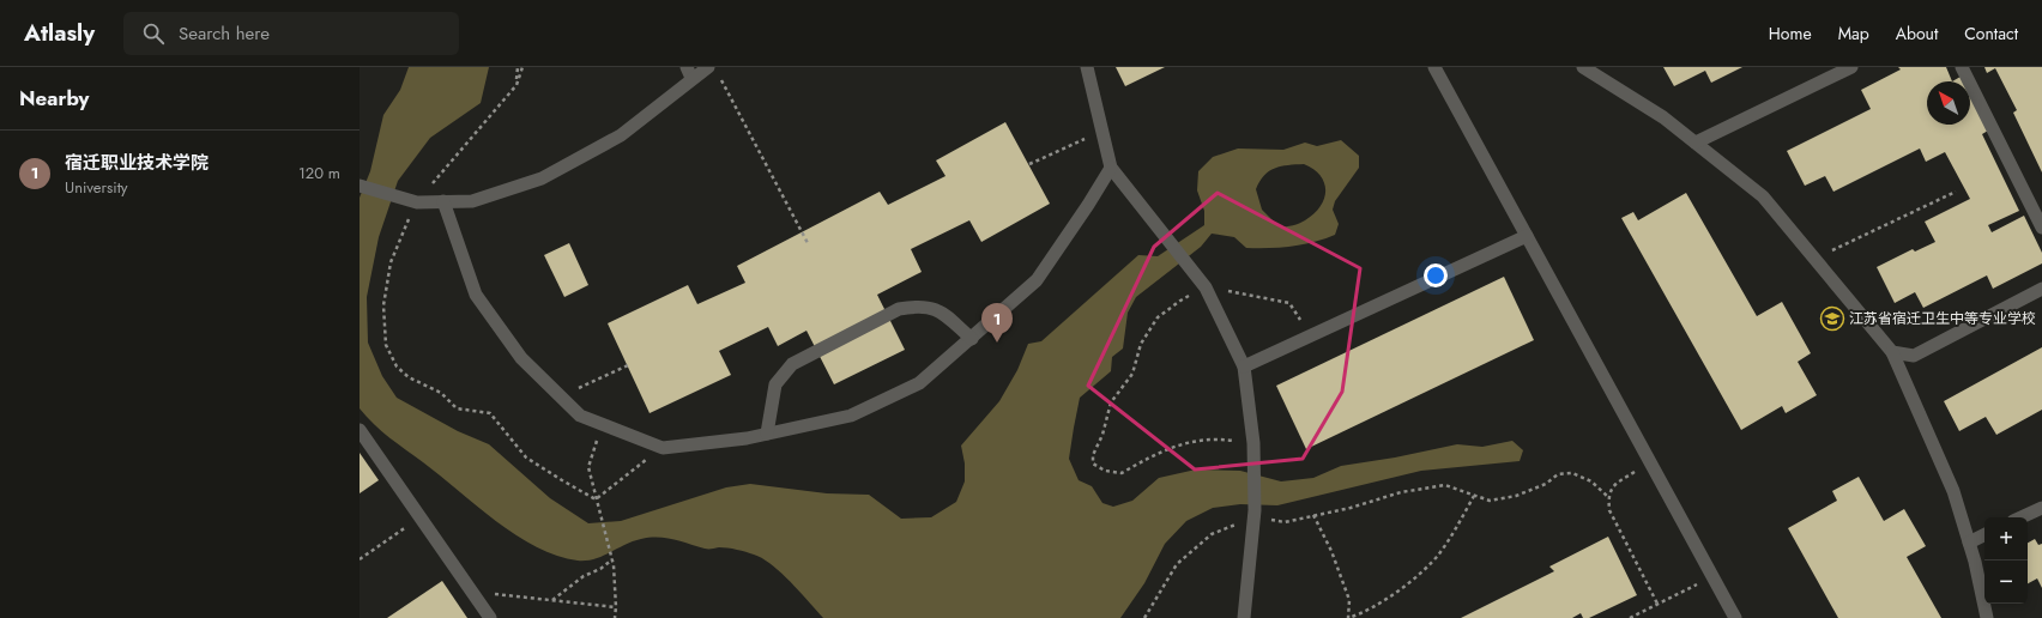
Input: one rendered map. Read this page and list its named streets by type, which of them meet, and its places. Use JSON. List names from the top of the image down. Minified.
{"places":{"school or university":["江苏省宿迁卫生中等专业学校"]},"north":"top left","page":{"header":"Atlasly","search":"Search here","nav":["Home","Map","About","Contact"],"heading":"Nearby","list":[{"mark":"1","name":"宿迁职业技术学院","note":"University","value":"120 m"}],"pins":"1","map_buttons":["+","−"]}}
